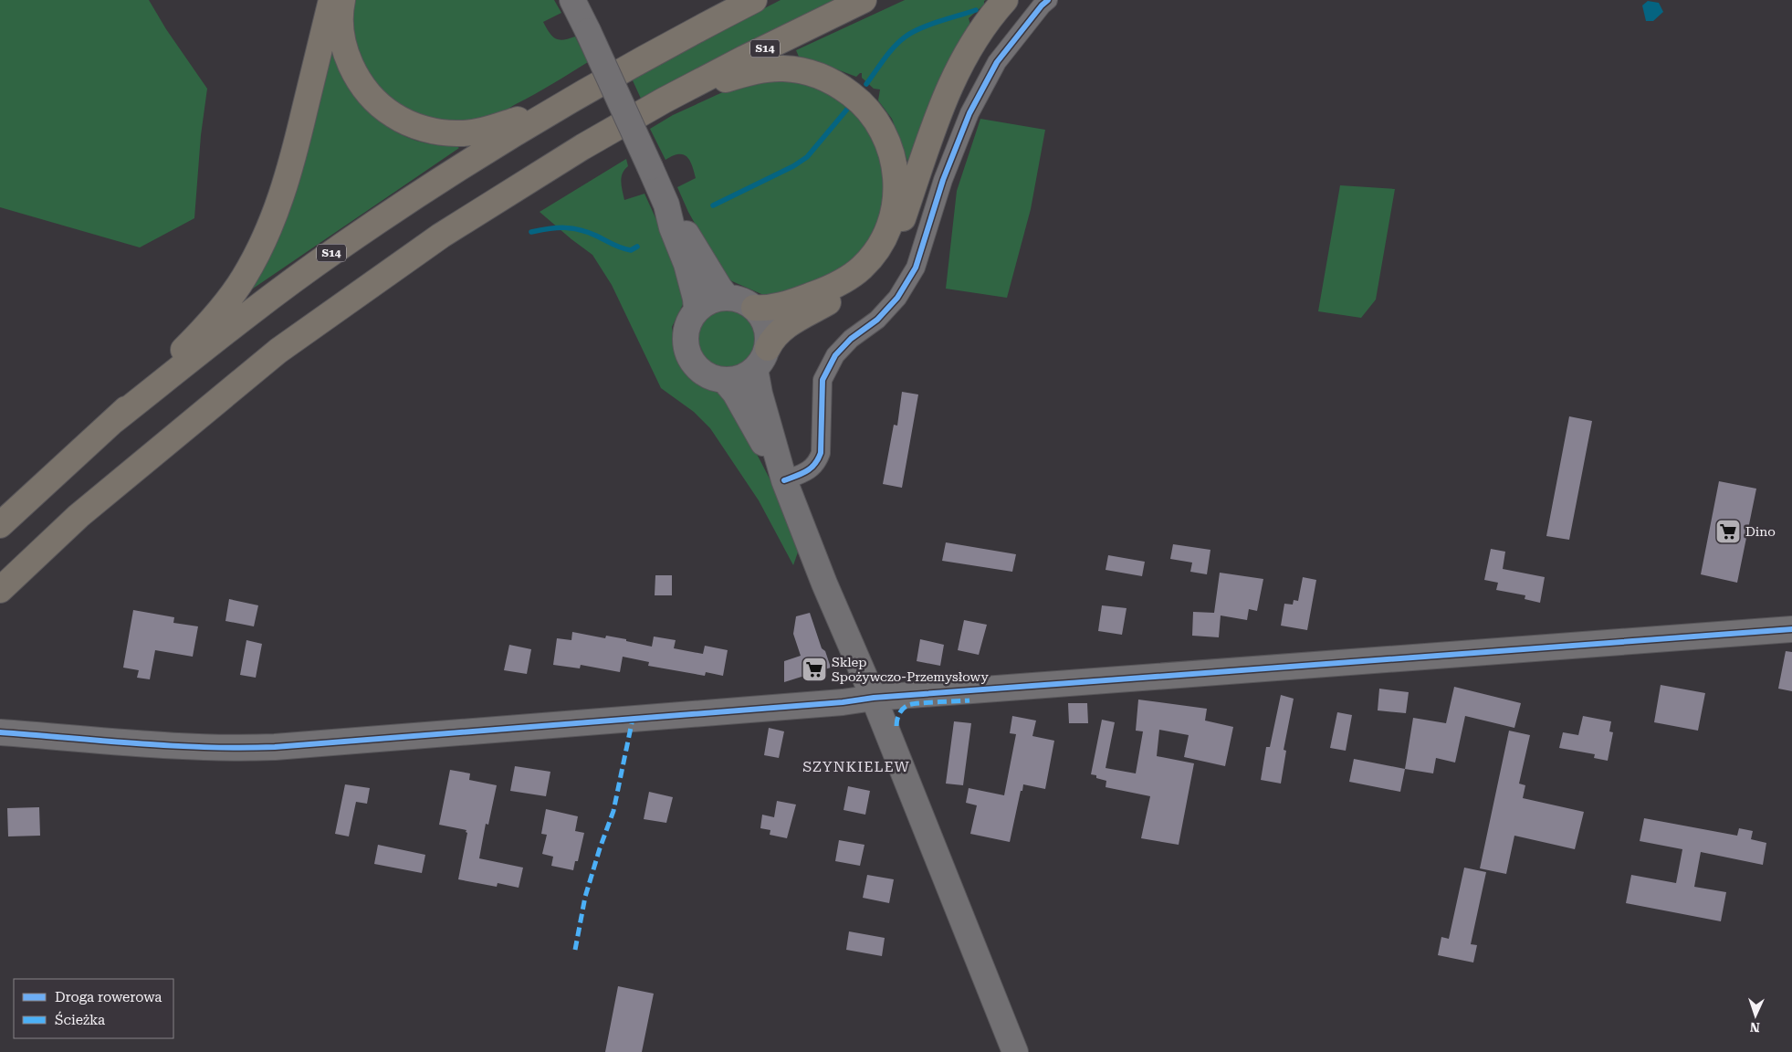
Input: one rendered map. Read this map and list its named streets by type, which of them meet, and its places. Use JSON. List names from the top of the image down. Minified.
{"streets":{"highway":["S14"]},"districts":["SZYNKIELEW"],"places":{"supermarket":["Dino","Sklep Spożywczo-Przemysłowy"]},"legend":["Droga rowerowa","Ścieżka"],"north":"bottom"}
